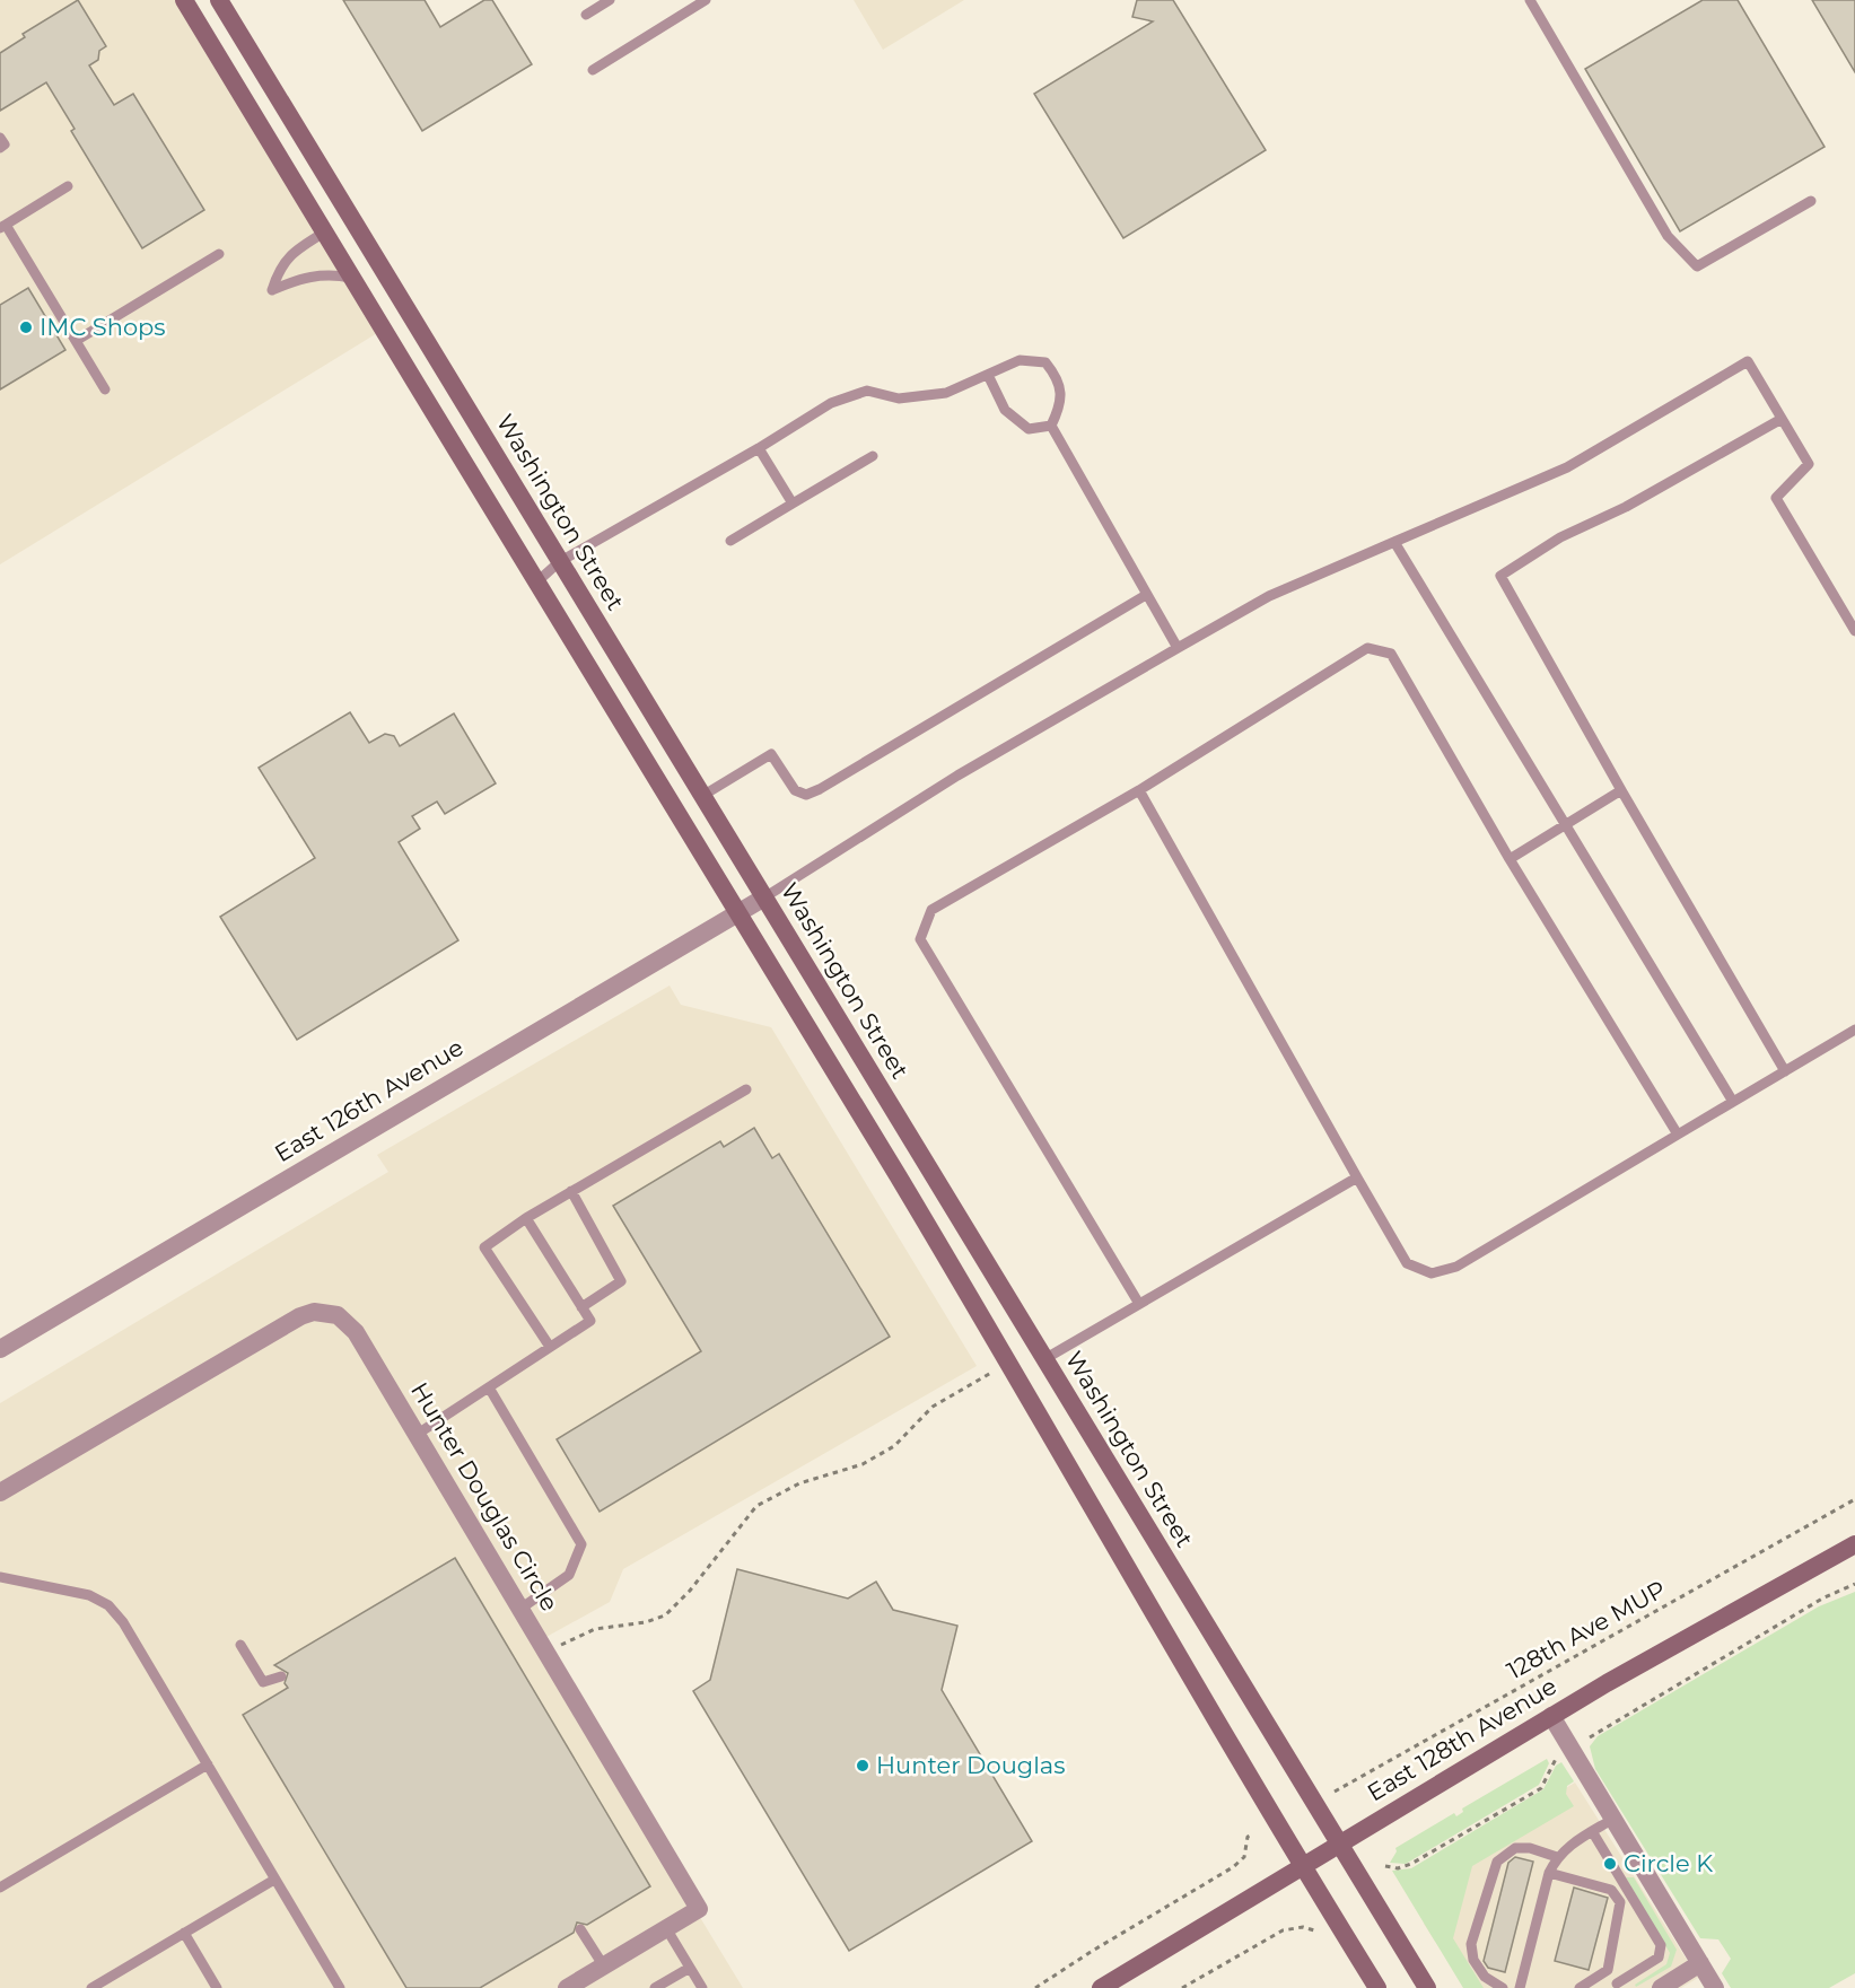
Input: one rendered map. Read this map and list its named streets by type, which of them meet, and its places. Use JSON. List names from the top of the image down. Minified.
{"streets":{"main road":["Washington Street","East 128th Avenue"],"street":["East 126th Avenue","Hunter Douglas Circle"],"path":["128th Ave MUP"]},"crossings":[["Washington Street","East 126th Avenue"],["Washington Street","East 128th Avenue"]],"places":["IMC Shops","Hunter Douglas","Circle K"]}
